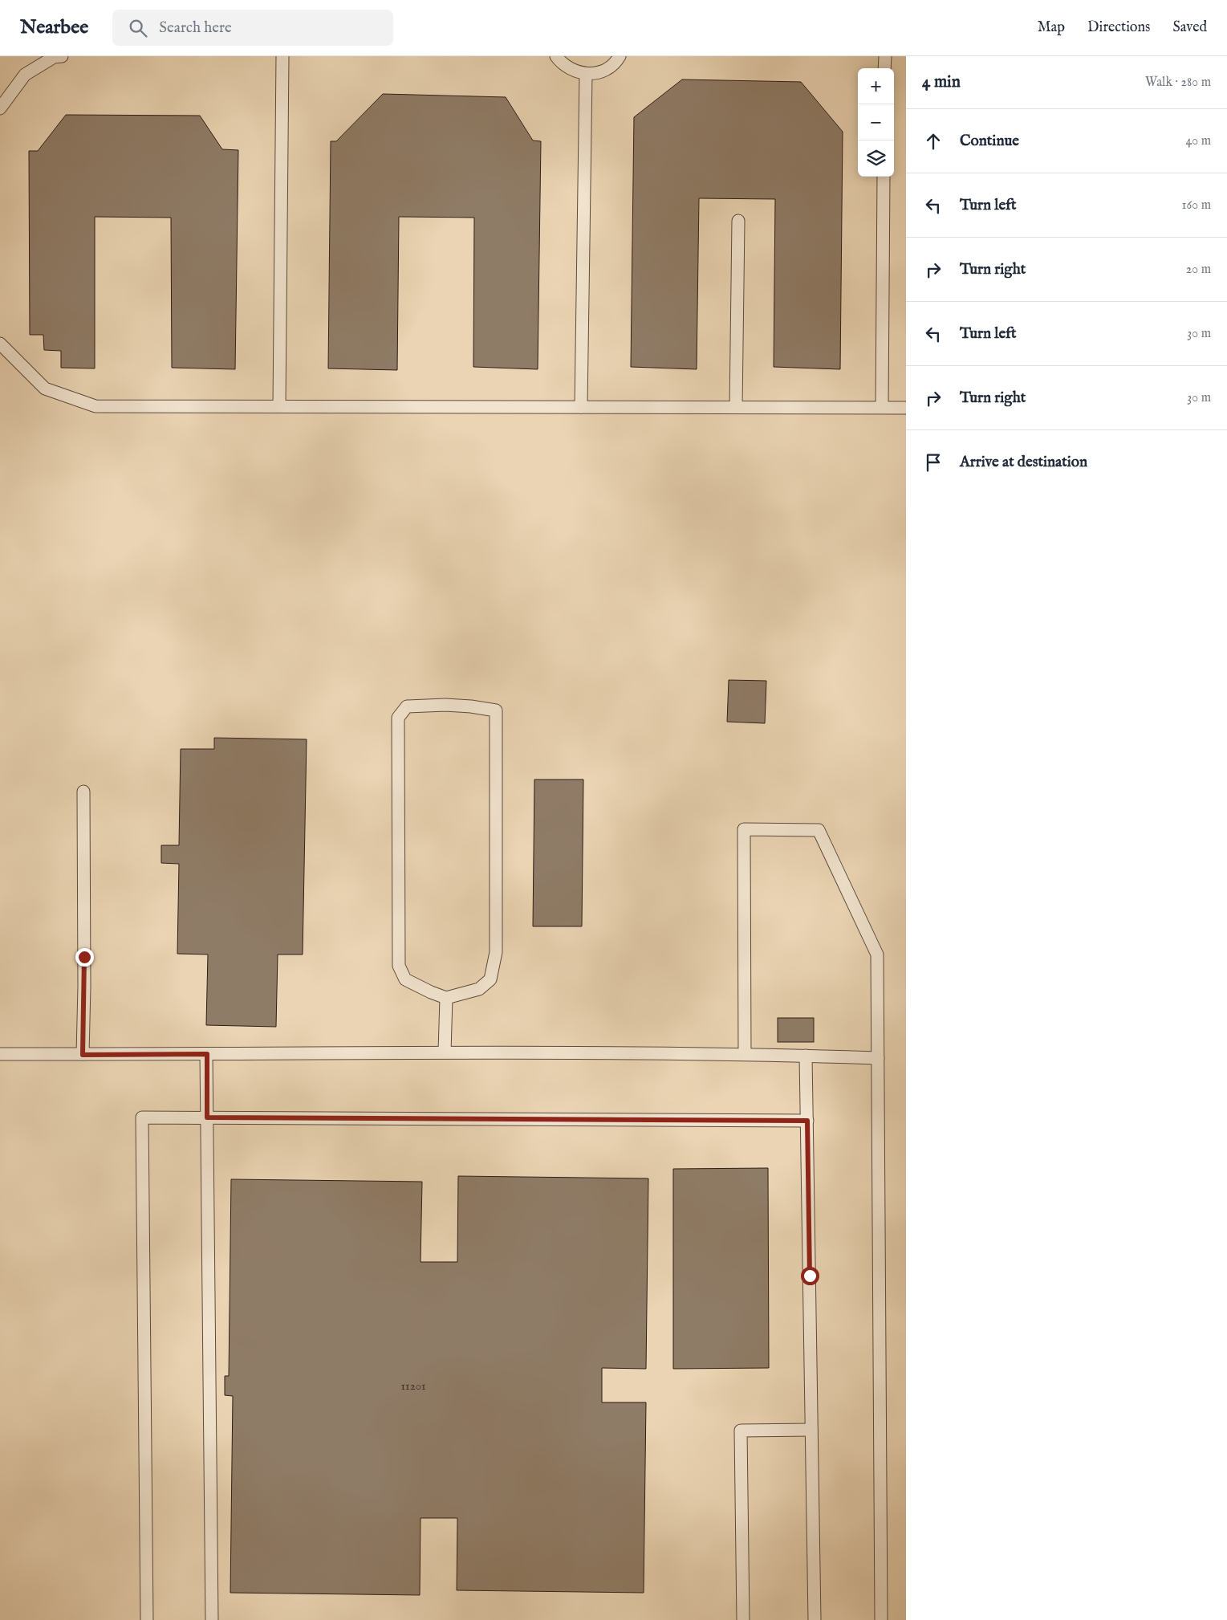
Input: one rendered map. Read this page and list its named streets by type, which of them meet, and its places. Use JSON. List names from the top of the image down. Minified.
{"house_numbers":["11201"],"page":{"header":"Nearbee","search":"Search here","nav":["Map","Directions","Saved"],"heading":["4 min","Walk · 280 m"],"map_buttons":["+","−"],"list":[["Continue","40 m"],["Turn left","160 m"],["Turn right","20 m"],["Turn left","30 m"],["Turn right","30 m"],"Arrive at destination"]}}
